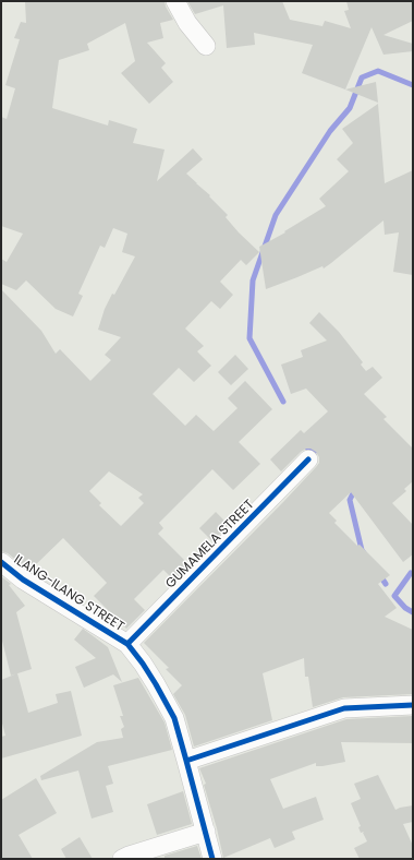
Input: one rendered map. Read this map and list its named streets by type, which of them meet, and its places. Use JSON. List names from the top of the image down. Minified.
{"streets":{"street":["GUMAMELA STREET","ILANG-ILANG STREET"]},"crossings":[["GUMAMELA STREET","ILANG-ILANG STREET"]]}
